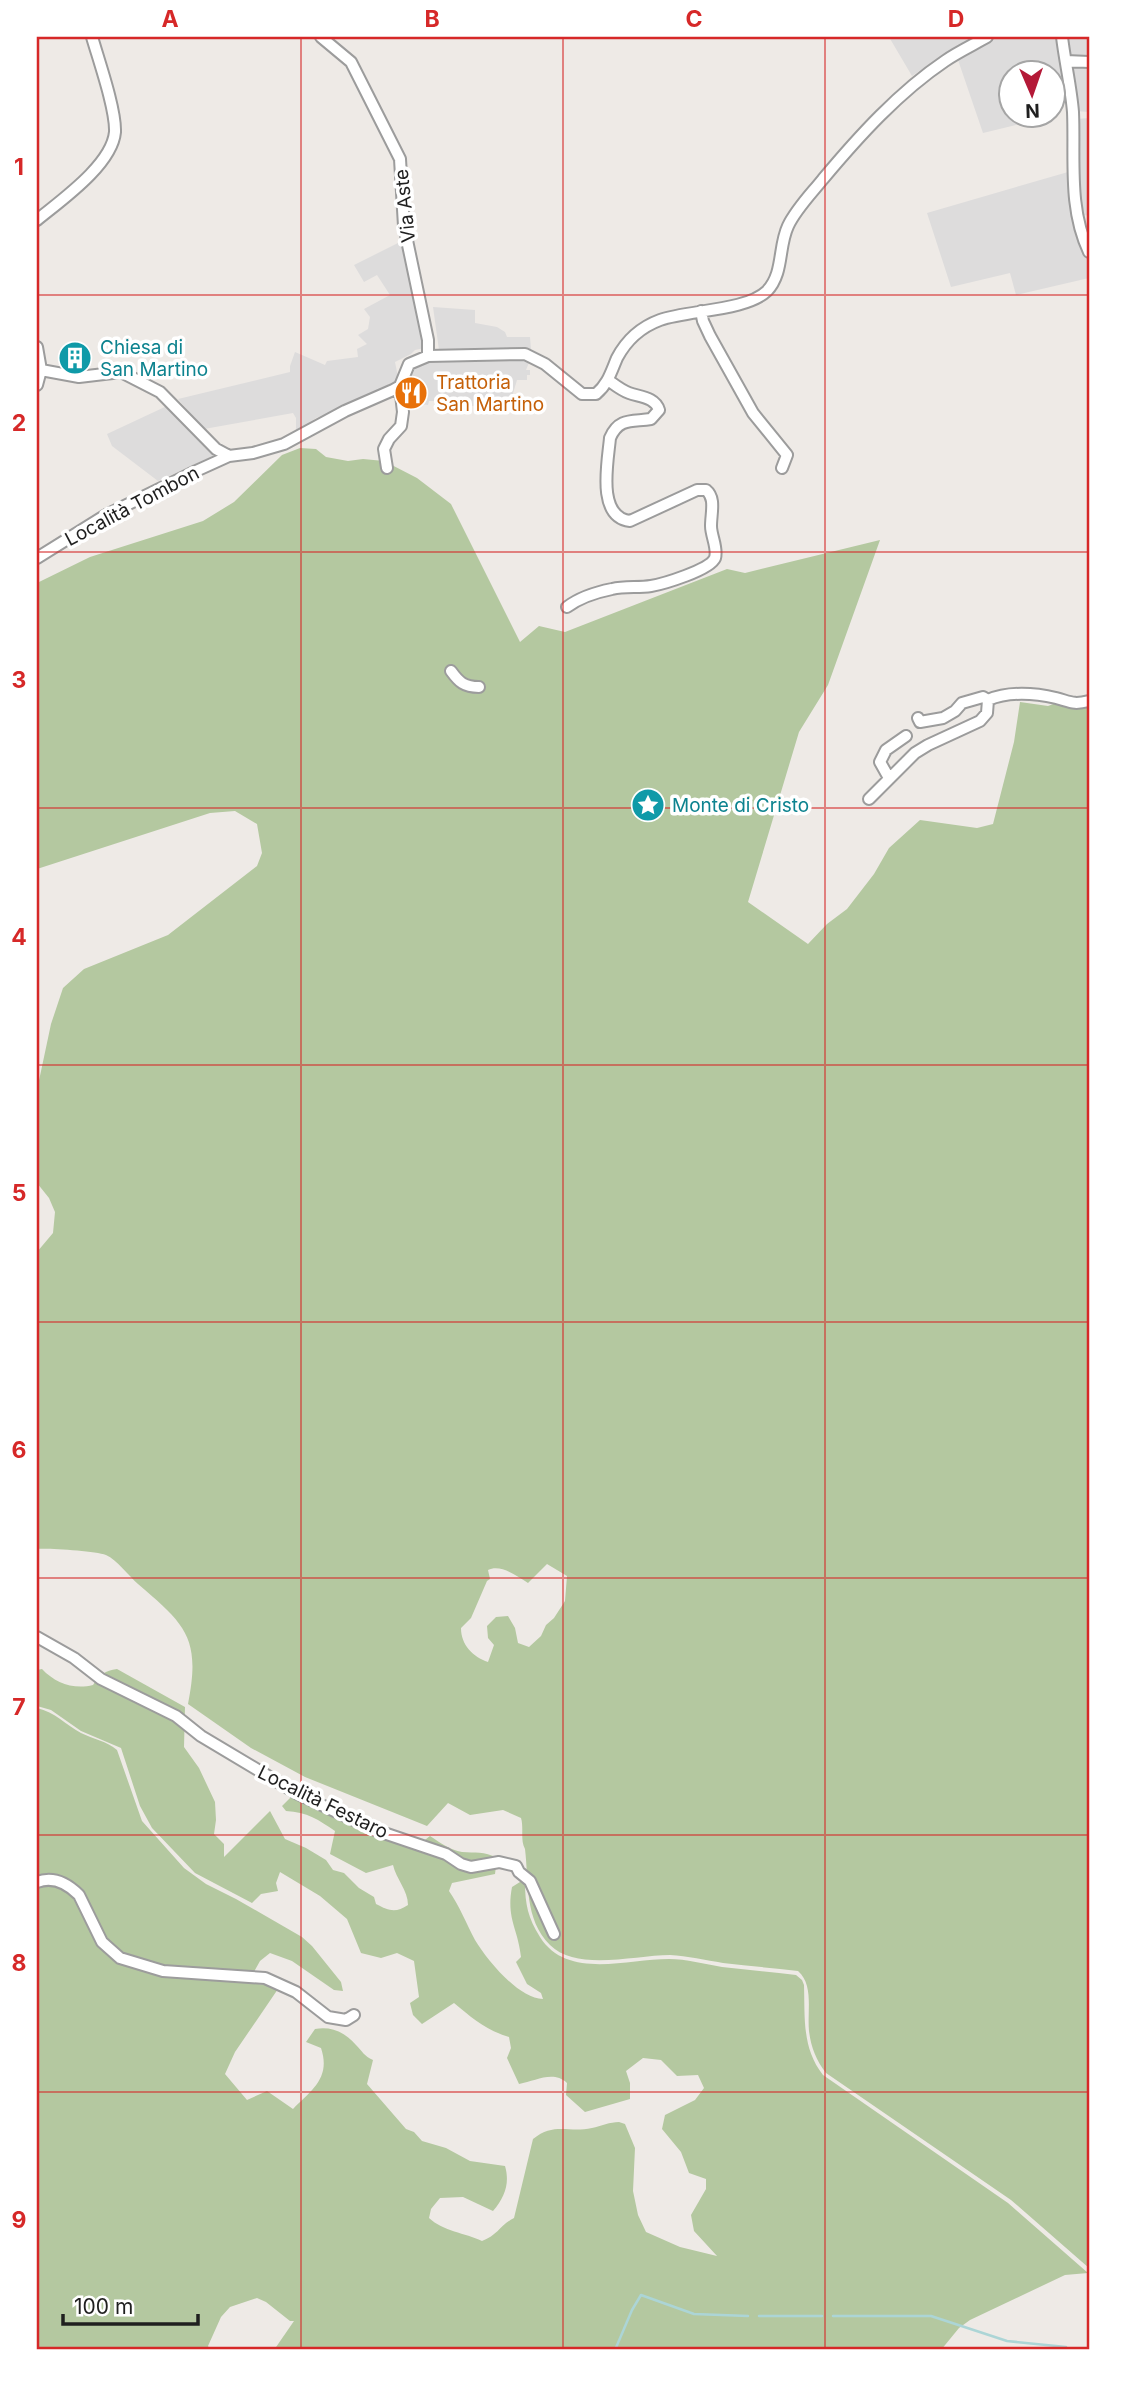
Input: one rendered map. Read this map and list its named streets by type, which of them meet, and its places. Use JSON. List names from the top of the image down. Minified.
{"streets":{"street":["Via Aste","Località Tombon","Località Festaro"]},"places":{"building":["Chiesa di San Martino"],"restaurant":["Trattoria San Martino"],"place":["Monte di Cristo"]},"scale_bar":"100 m","north":"bottom","grid":{"columns":["A","B","C","D"],"rows":["1","2","3","4","5","6","7","8","9"]}}
